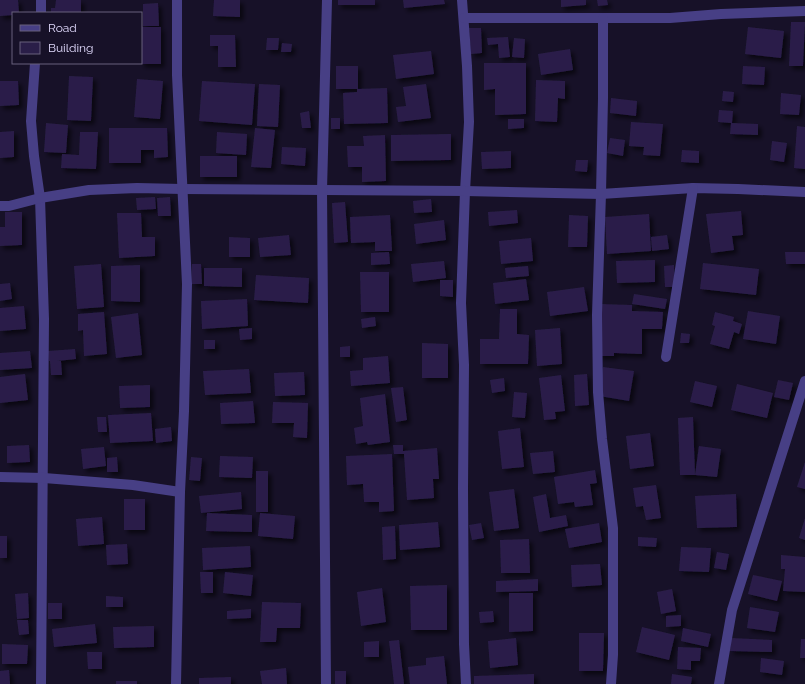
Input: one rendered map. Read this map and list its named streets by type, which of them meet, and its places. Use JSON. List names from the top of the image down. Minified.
{"legend":["Road","Building"]}
